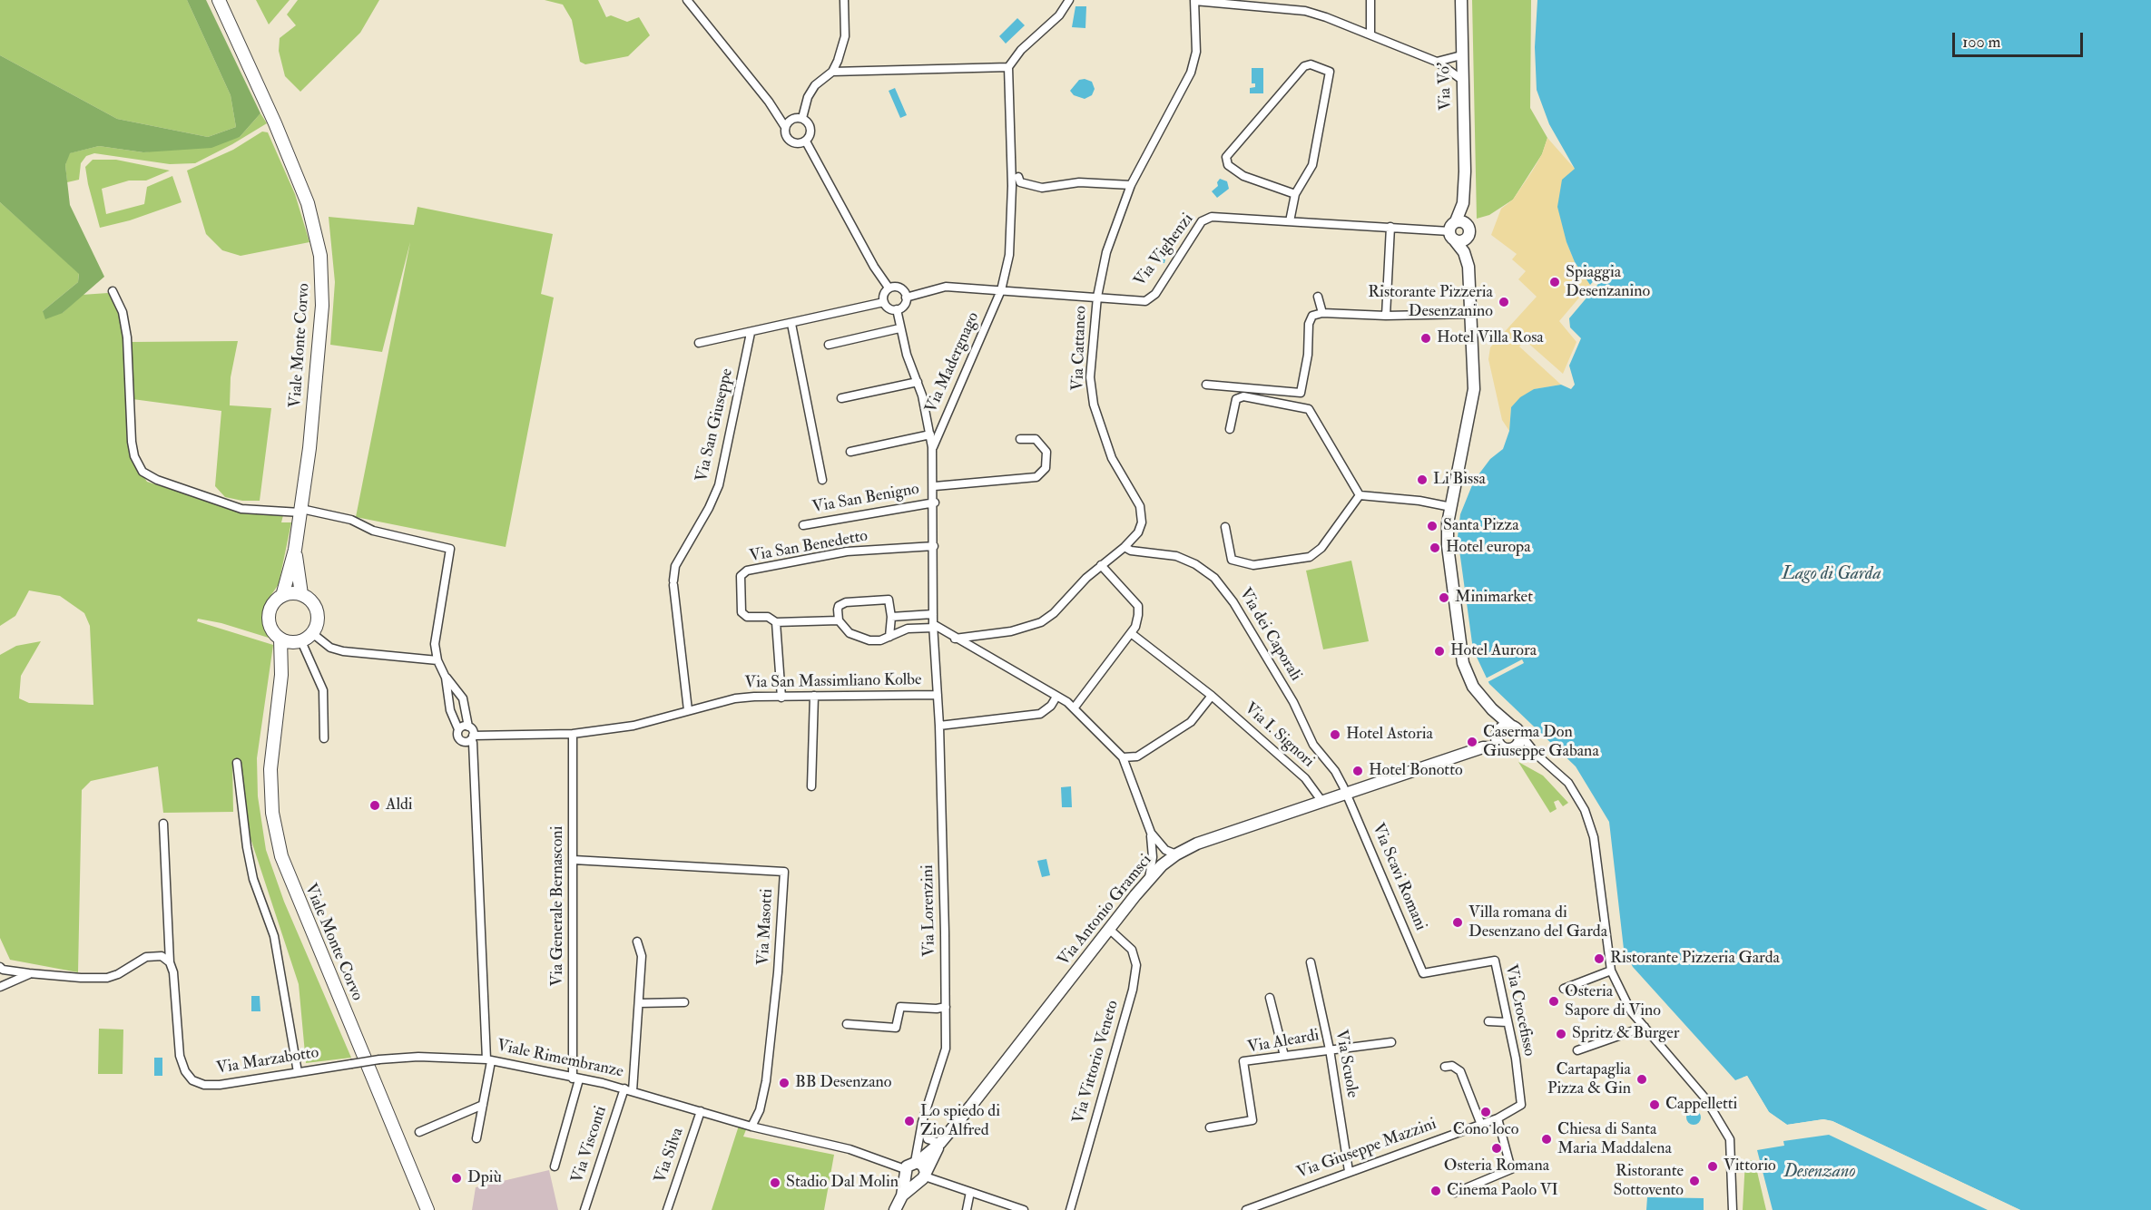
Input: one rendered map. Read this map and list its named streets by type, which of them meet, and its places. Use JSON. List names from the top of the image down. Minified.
{"streets":{"main road":["Viale Monte Corvo"],"street":["Via Vo'","Via Vighenzi","Via Cattaneo","Via Madergnago","Via San Giuseppe","Via San Benigno","Via San Benedetto","Via dei Caporali","Via San Massimliano Kolbe","Via I. Signori","Via Scavi Romani","Via Generale Bernasconi","Via Lorenzini","Via Antonio Gramsci","Via Masotti","Via Crocefisso","Via Aleardi","Viale Rimembranze","Via Marzabotto","Via Vittorio Veneto","Via Scuole","Via Visconti","Via Giuseppe Mazzini","Via Silva"]},"crossings":[["Via Vighenzi","Via Cattaneo"],["Via Vighenzi","Via Madergnago"],["Via Cattaneo","Via dei Caporali"],["Via San Giuseppe","Via San Massimliano Kolbe"],["Via dei Caporali","Via Scavi Romani"],["Via dei Caporali","Via Antonio Gramsci"],["Via San Massimliano Kolbe","Via Generale Bernasconi"],["Via San Massimliano Kolbe","Via Lorenzini"],["Via San Massimliano Kolbe","Viale Rimembranze"],["Via I. Signori","Via Antonio Gramsci"],["Via Scavi Romani","Via Antonio Gramsci"],["Via Scavi Romani","Via Crocefisso"],["Via Generale Bernasconi","Via Masotti"],["Via Generale Bernasconi","Viale Rimembranze"],["Via Lorenzini","Via Antonio Gramsci"],["Via Lorenzini","Viale Rimembranze"],["Via Antonio Gramsci","Viale Rimembranze"],["Via Antonio Gramsci","Via Vittorio Veneto"],["Via Masotti","Viale Rimembranze"],["Via Crocefisso","Via Giuseppe Mazzini"],["Via Aleardi","Via Scuole"],["Viale Rimembranze","Via Marzabotto"],["Viale Rimembranze","Via Visconti"],["Viale Rimembranze","Via Silva"],["Via Scuole","Via Giuseppe Mazzini"]],"water":["Lago di Garda","Desenzano"],"places":["Spiaggia Desenzanino","Ristorante Pizzeria Desenzanino","Hotel Villa Rosa","Li Bissa","Santa Pizza","Hotel europa","Minimarket","Hotel Aurora","Hotel Astoria","Caserma Don Giuseppe Gabana","Hotel Bonotto","Aldi","Villa romana di Desenzano del Garda","Ristorante Pizzeria Garda","Osteria Sapore di Vino","Spritz & Burger","Cartapaglia Pizza & Gin","BB Desenzano","Cappelletti","Cono loco","Lo spiedo di Zio Alfred","Chiesa di Santa Maria Maddalena","Osteria Romana","Vittorio","Dpiù","Ristorante Sottovento","Stadio Dal Molin","Cinema Paolo VI"],"scale_bar":"100 m"}
